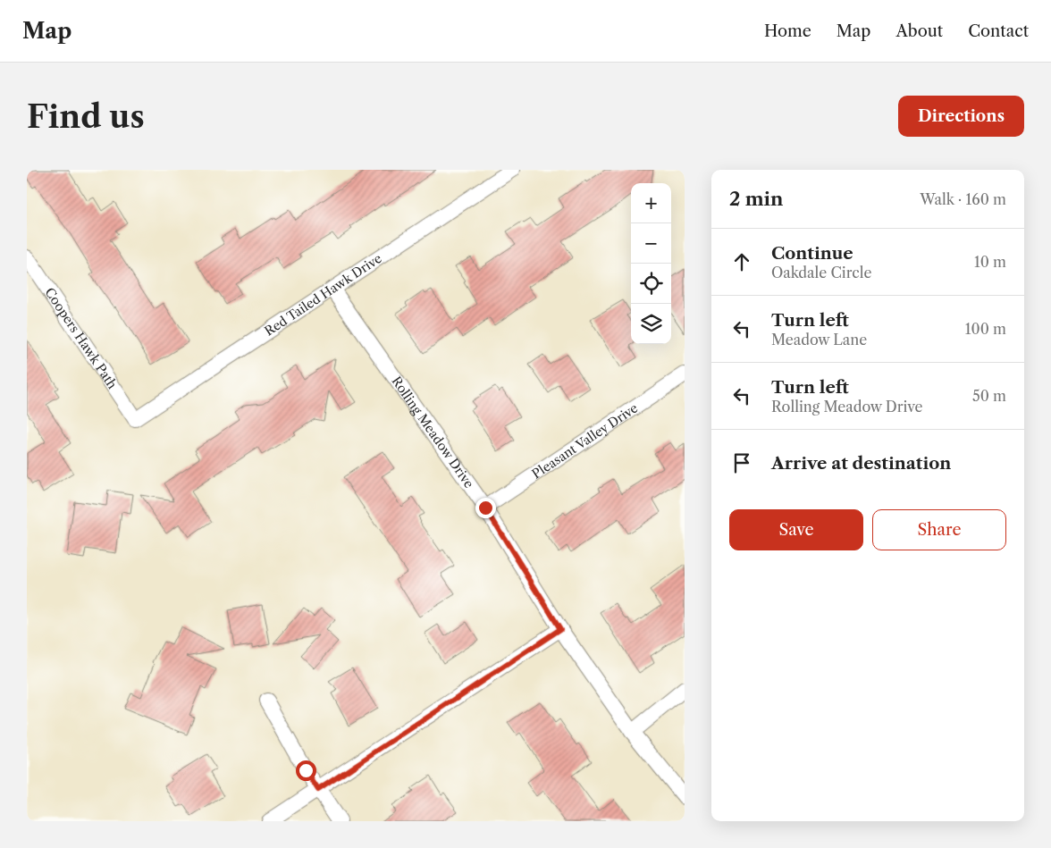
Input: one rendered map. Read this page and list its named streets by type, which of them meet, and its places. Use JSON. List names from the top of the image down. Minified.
{"streets":{"street":["Red Tailed Hawk Drive","Coopers Hawk Path","Rolling Meadow Drive","Pleasant Valley Drive"]},"crossings":[["Red Tailed Hawk Drive","Coopers Hawk Path"],["Red Tailed Hawk Drive","Rolling Meadow Drive"],["Rolling Meadow Drive","Pleasant Valley Drive"]],"page":{"header":"Map","nav":["Home","Map","About","Contact"],"buttons":["Directions",["Save","Share"]],"title":"Find us","heading":["2 min","Walk · 160 m"],"map_buttons":["+","−"],"list":[["Continue","Oakdale Circle","10 m"],["Turn left","Meadow Lane","100 m"],["Turn left","Rolling Meadow Drive","50 m"],"Arrive at destination"]}}
